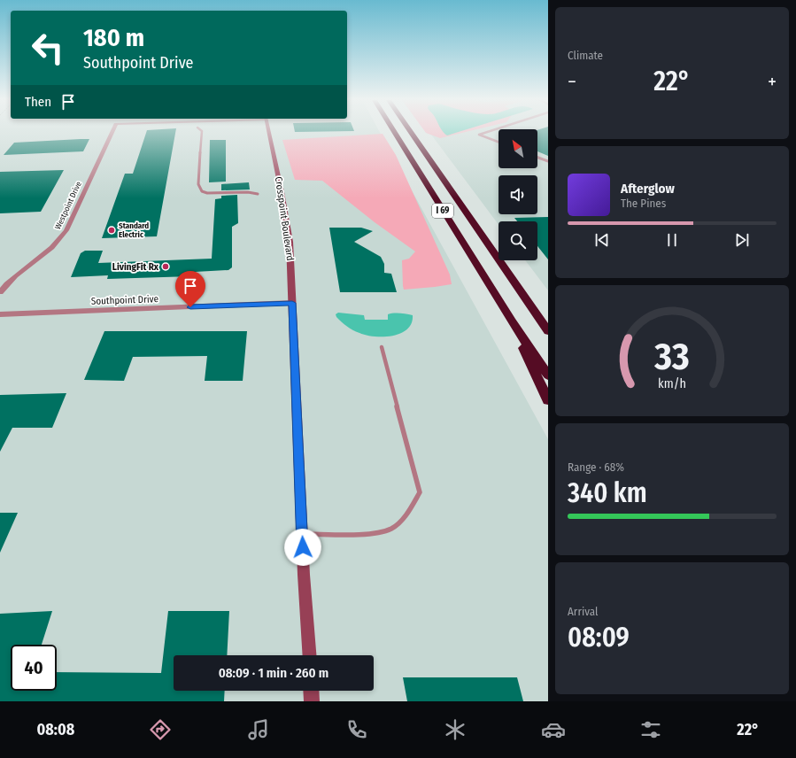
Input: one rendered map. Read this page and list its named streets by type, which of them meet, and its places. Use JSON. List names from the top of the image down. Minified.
{"streets":{"highway":["I 69"],"street":["Westpoint Drive","Crosspoint Boulevard","Southpoint Drive"]},"crossings":[["Crosspoint Boulevard","Southpoint Drive"]],"places":["Standard Electric","LivingFit Rx"],"north":"top left","page":{"tile":["Climate",["Range · 68%","340 km"],["Arrival","08:09"]],"turn":["180 m","Southpoint Drive"],"heat":["−","22°","+"],"then":"Then","song":["Afterglow","The Pines"],"limit":"40","trip":"08:09 · 1 min · 260 m","tabs":["08:08","22°"],"gauge":["33","km/h"]}}
